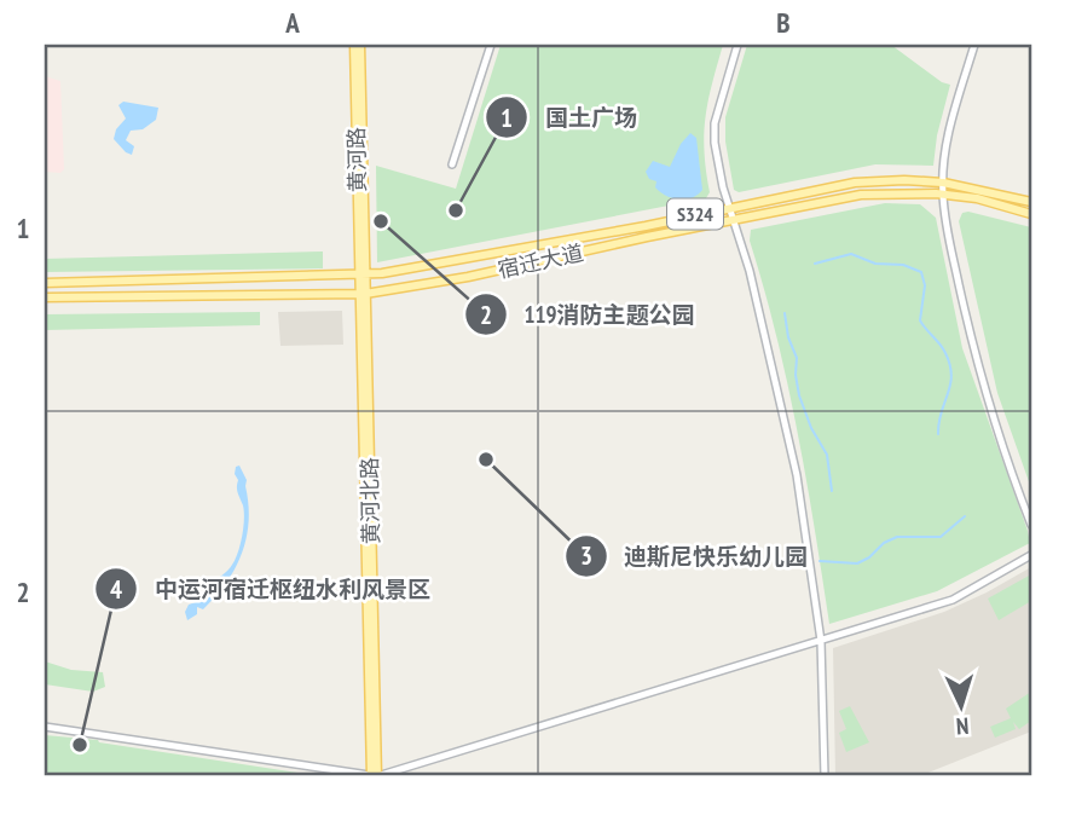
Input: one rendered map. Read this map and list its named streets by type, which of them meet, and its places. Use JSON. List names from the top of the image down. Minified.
{"streets":{"main road":["黄河路","S324","宿迁大道","黄河北路"]},"crossings":[["黄河路","宿迁大道"],["黄河路","黄河北路"],["宿迁大道","黄河北路"]],"places":["国土广场","119消防主题公园","迪斯尼快乐幼儿园","中运河宿迁枢纽水利风景区"],"north":"bottom","grid":{"columns":["A","B"],"rows":["1","2"]}}
